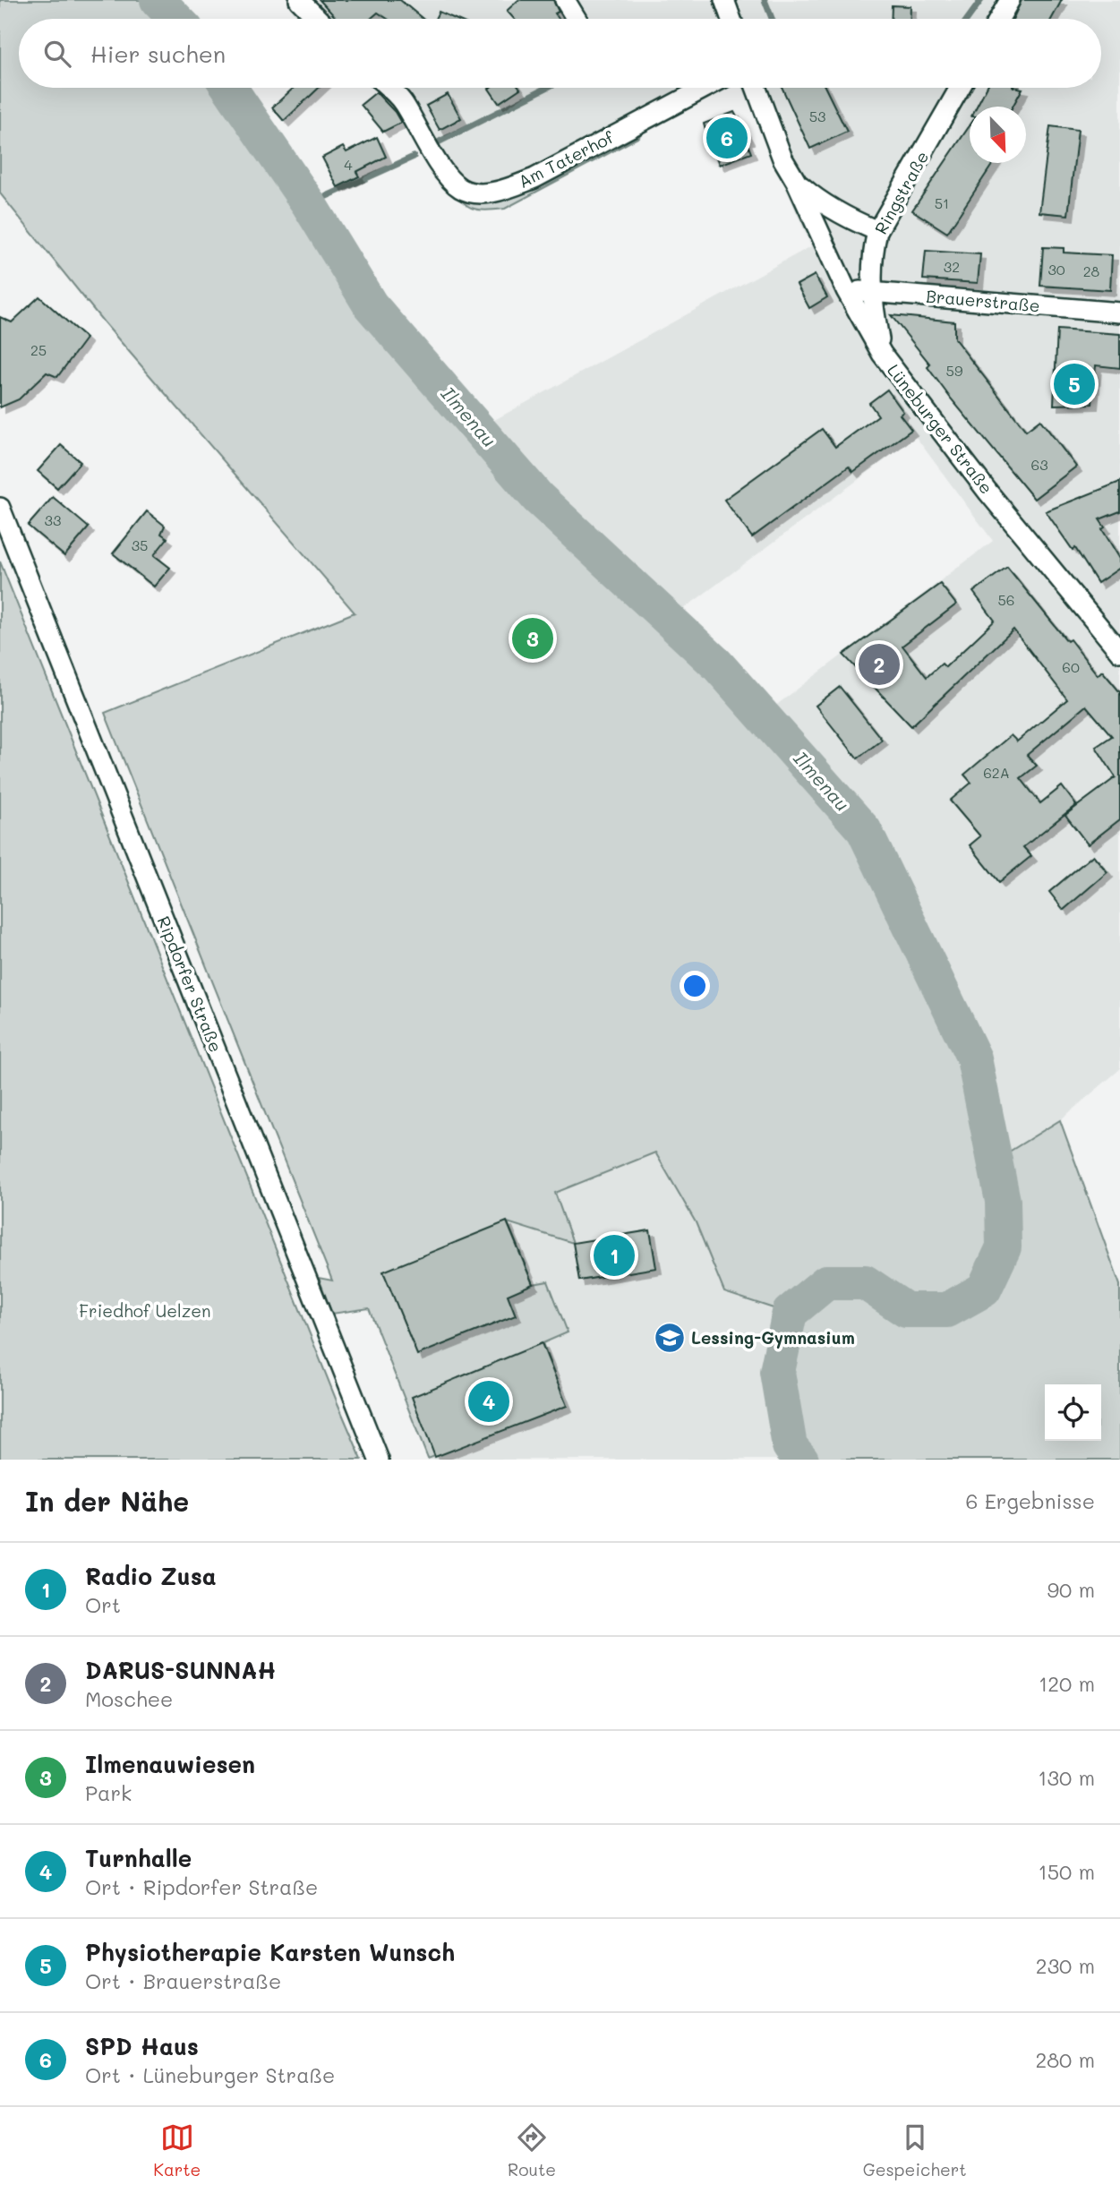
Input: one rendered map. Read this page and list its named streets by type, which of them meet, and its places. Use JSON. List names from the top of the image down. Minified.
{"streets":{"street":["Am Taterhof","Ringstraße","Brauerstraße","Lüneburger Straße","Ripdorfer Straße"]},"crossings":[["Ringstraße","Brauerstraße"],["Ringstraße","Lüneburger Straße"],["Brauerstraße","Lüneburger Straße"]],"water":["Ilmenau"],"parks":["Friedhof Uelzen"],"places":{"school or university":["Lessing-Gymnasium"]},"house_numbers":["53","4","51","32","30","28","25","59","63","33","35","56","60","62A"],"north":"bottom right","page":{"search":"Hier suchen","pins":["6","5","3","2","1","4"],"heading":["In der Nähe","6 Ergebnisse"],"list":[{"mark":"1","name":"Radio Zusa","note":"Ort","value":"90 m"},{"mark":"2","name":"DARUS-SUNNAH","note":"Moschee","value":"120 m"},{"mark":"3","name":"Ilmenauwiesen","note":"Park","value":"130 m"},{"mark":"4","name":"Turnhalle","note":"Ort · Ripdorfer Straße","value":"150 m"},{"mark":"5","name":"Physiotherapie Karsten Wunsch","note":"Ort · Brauerstraße","value":"230 m"},{"mark":"6","name":"SPD Haus","note":"Ort · Lüneburger Straße","value":"280 m"}],"nav":["Karte","Route","Gespeichert"]}}
